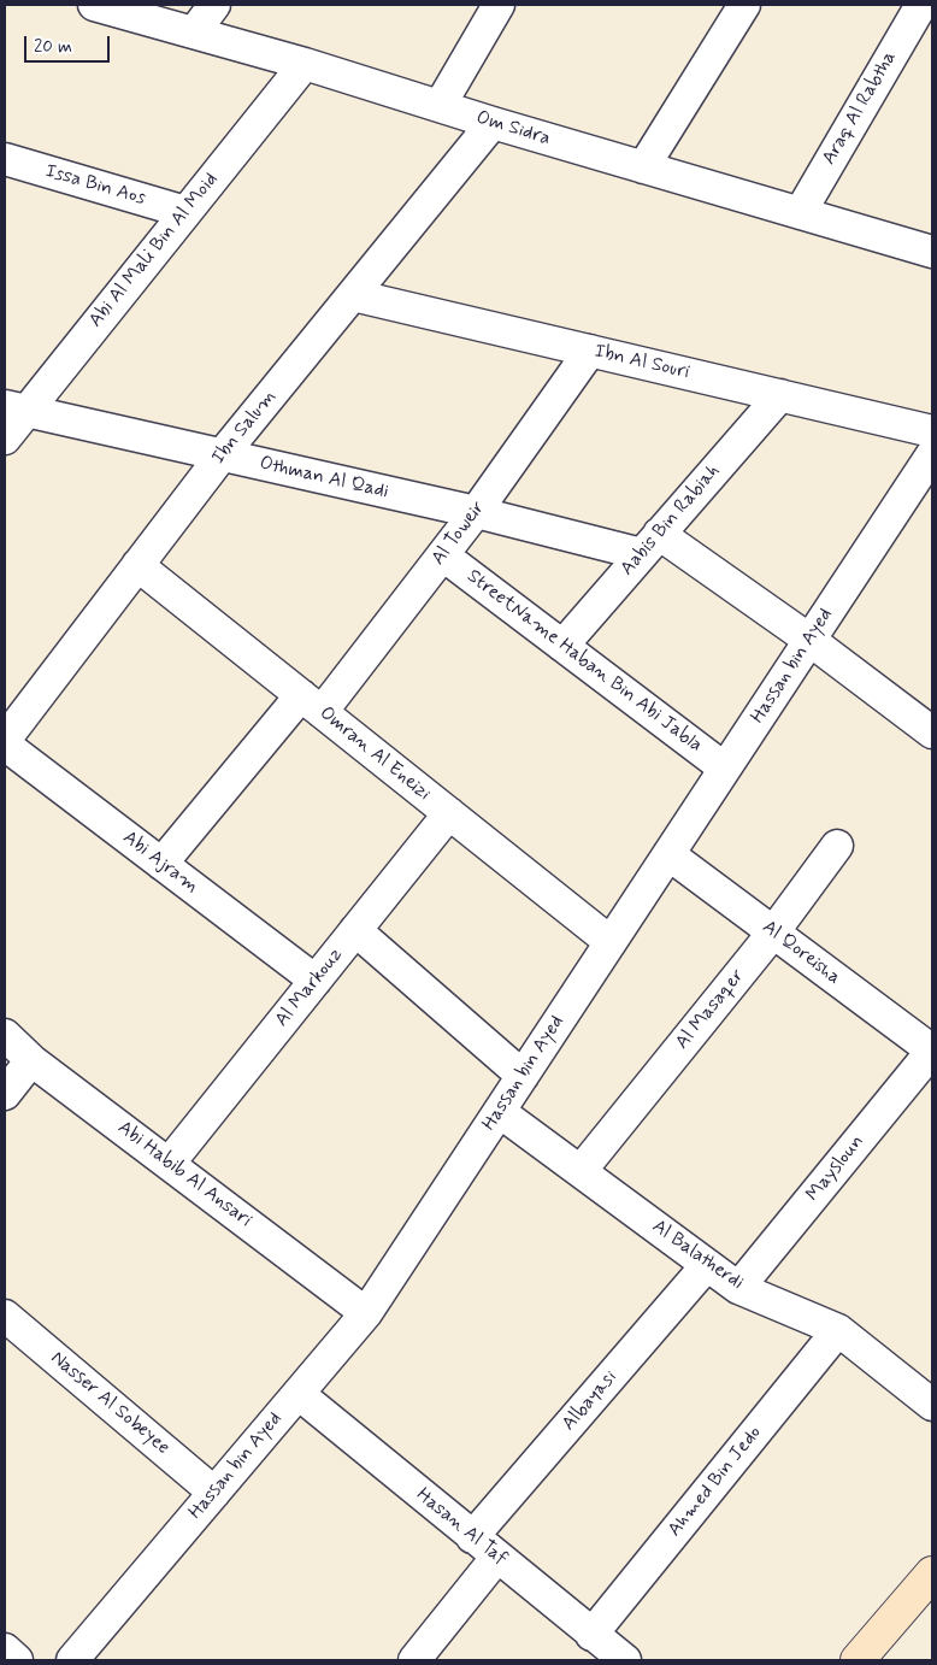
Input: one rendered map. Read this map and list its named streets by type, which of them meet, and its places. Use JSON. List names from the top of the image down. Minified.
{"streets":{"street":["Araq Al Rabtha","Om Sidra","Issa Bin Aos","Abi Al Mali Bin Al Moid","Ibn Al Souri","Ibn Salum","Othman Al Qadi","Aabis Bin Rabiah","Al Toweir","StreetName Haban Bin Abi Jabla","Hassan bin Ayed","Omran Al Eneizi","Abi Ajram","Al Qoreisha","Al Markouz","Al Masaqer","Maysloun","Abi Habib Al Ansari","Al Balatherdi","Albayasi","Nasser Al Sobeyee","Ahmed Bin Jedo","Hasan Al Taf"]},"crossings":[["Araq Al Rabtha","Om Sidra"],["Om Sidra","Abi Al Mali Bin Al Moid"],["Om Sidra","Ibn Salum"],["Issa Bin Aos","Abi Al Mali Bin Al Moid"],["Abi Al Mali Bin Al Moid","Othman Al Qadi"],["Ibn Al Souri","Ibn Salum"],["Ibn Al Souri","Aabis Bin Rabiah"],["Ibn Al Souri","Al Toweir"],["Ibn Salum","Othman Al Qadi"],["Ibn Salum","Omran Al Eneizi"],["Othman Al Qadi","Aabis Bin Rabiah"],["Othman Al Qadi","Al Toweir"],["Othman Al Qadi","Hassan bin Ayed"],["Aabis Bin Rabiah","StreetName Haban Bin Abi Jabla"],["Al Toweir","StreetName Haban Bin Abi Jabla"],["Al Toweir","Omran Al Eneizi"],["Al Toweir","Abi Ajram"],["StreetName Haban Bin Abi Jabla","Hassan bin Ayed"],["Hassan bin Ayed","Omran Al Eneizi"],["Hassan bin Ayed","Al Qoreisha"],["Hassan bin Ayed","Abi Habib Al Ansari"],["Hassan bin Ayed","Al Balatherdi"],["Hassan bin Ayed","Nasser Al Sobeyee"],["Hassan bin Ayed","Hasan Al Taf"],["Omran Al Eneizi","Al Markouz"],["Abi Ajram","Al Markouz"],["Al Qoreisha","Al Masaqer"],["Al Qoreisha","Maysloun"],["Al Markouz","Abi Habib Al Ansari"],["Al Masaqer","Al Balatherdi"],["Maysloun","Al Balatherdi"],["Al Balatherdi","Albayasi"],["Al Balatherdi","Ahmed Bin Jedo"],["Albayasi","Hasan Al Taf"],["Ahmed Bin Jedo","Hasan Al Taf"]],"scale_bar":"20 m"}
